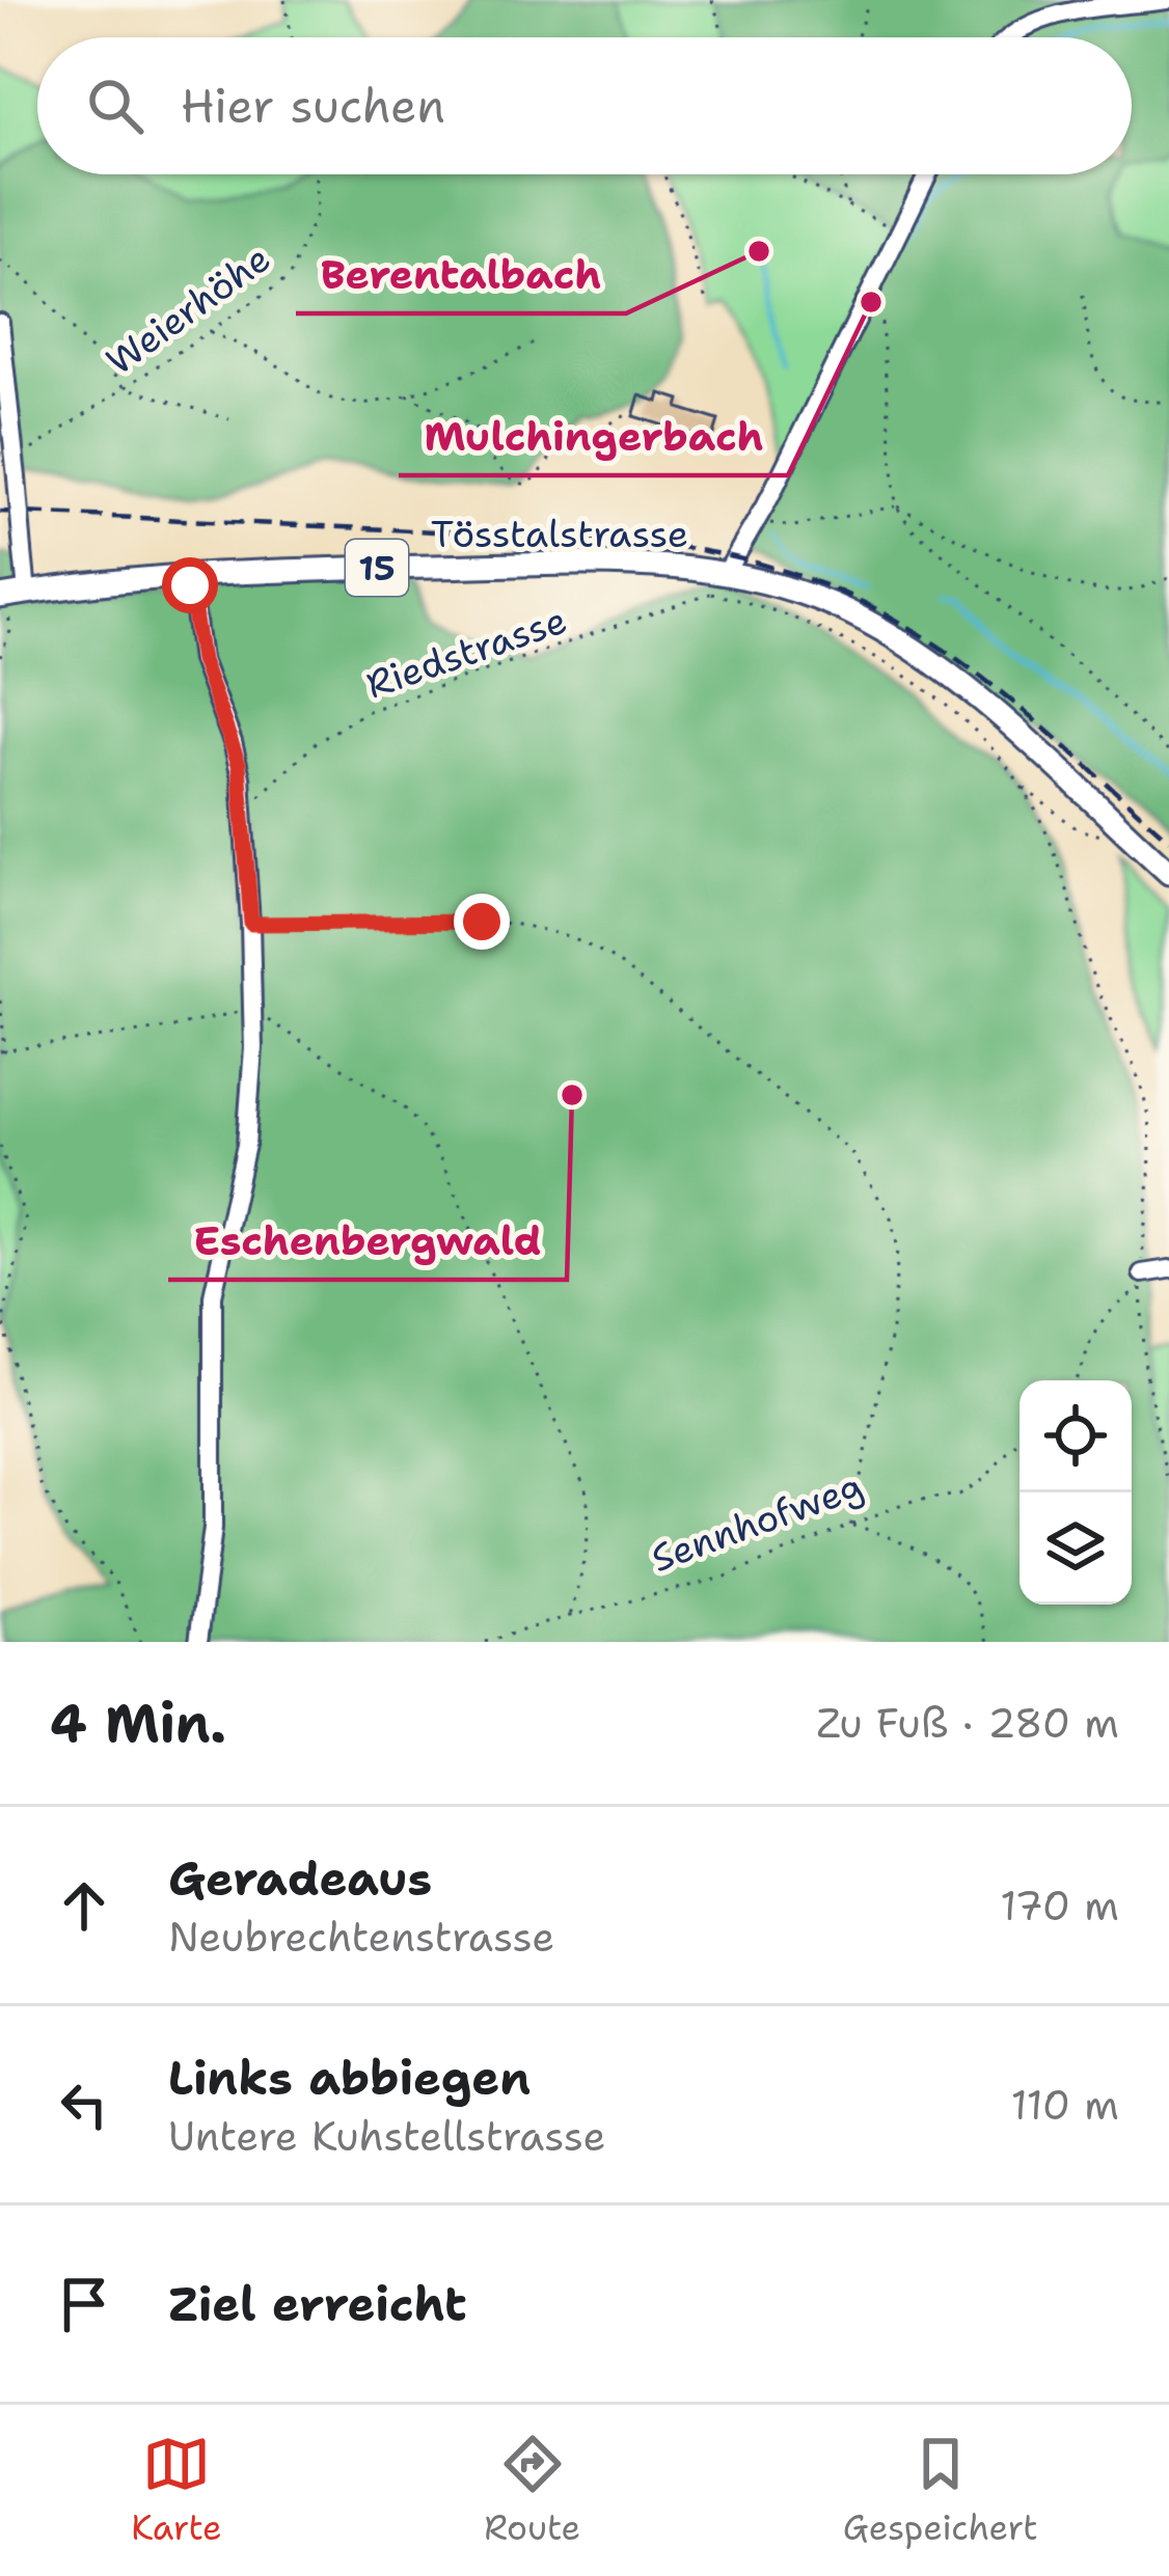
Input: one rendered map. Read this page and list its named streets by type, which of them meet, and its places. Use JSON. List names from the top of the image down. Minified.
{"streets":{"main road":["Tösstalstrasse","15"],"path":["Weierhöhe","Riedstrasse","Sennhofweg"]},"places":["Berentalbach","Mulchingerbach","Eschenbergwald"],"page":{"search":"Hier suchen","heading":["4 Min.","Zu Fuß · 280 m"],"list":[["Geradeaus","Neubrechtenstrasse","170 m"],["Links abbiegen","Untere Kuhstellstrasse","110 m"],"Ziel erreicht"],"nav":["Karte","Route","Gespeichert"]}}
